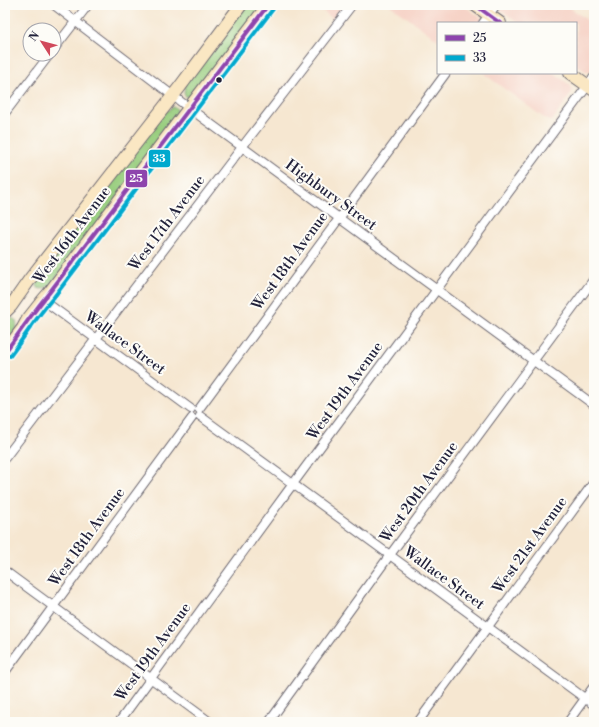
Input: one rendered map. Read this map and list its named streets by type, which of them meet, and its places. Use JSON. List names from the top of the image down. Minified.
{"streets":{"main road":["West 16th Avenue"],"street":["Highbury Street","West 17th Avenue","West 18th Avenue","Wallace Street","West 19th Avenue","West 20th Avenue","West 21st Avenue"]},"crossings":[["Highbury Street","West 17th Avenue"],["Highbury Street","West 16th Avenue"],["Highbury Street","West 18th Avenue"],["Highbury Street","West 19th Avenue"],["Highbury Street","West 20th Avenue"],["West 17th Avenue","Wallace Street"],["West 16th Avenue","Wallace Street"],["West 18th Avenue","Wallace Street"],["Wallace Street","West 19th Avenue"],["Wallace Street","West 20th Avenue"],["Wallace Street","West 21st Avenue"]],"lines":["transit line 25","transit line 33"],"legend":["25","33"],"north":"top left"}
